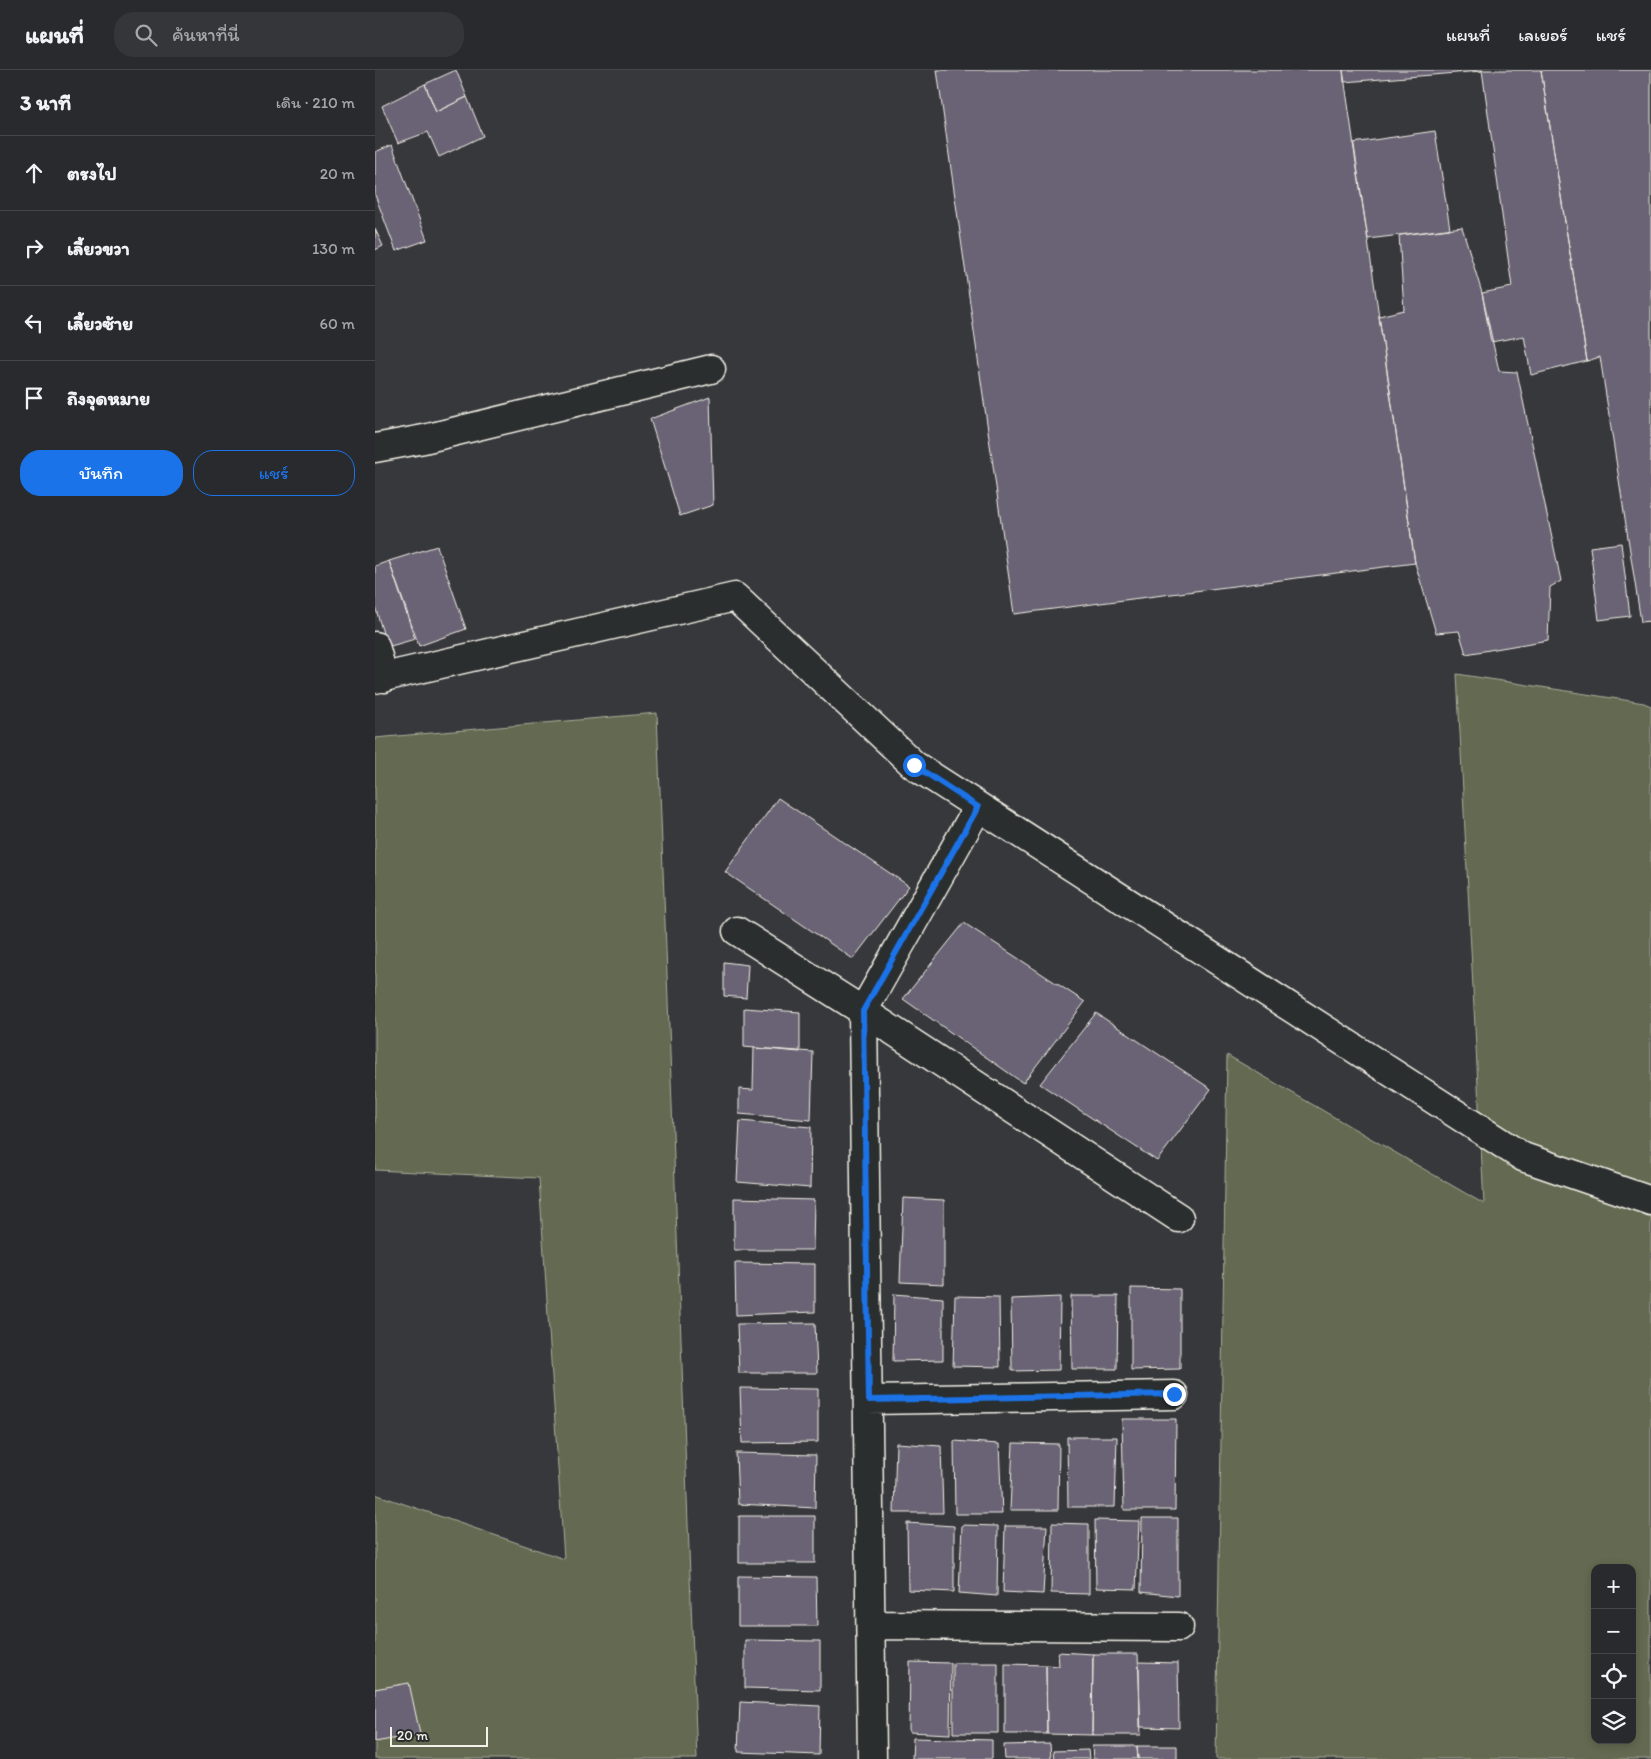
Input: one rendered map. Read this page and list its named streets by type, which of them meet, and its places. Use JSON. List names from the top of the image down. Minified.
{"scale_bar":"20 m","page":{"header":"แผนที่","search":"ค้นหาที่นี่","nav":["แผนที่","เลเยอร์","แชร์"],"heading":["3 นาที","เดิน · 210 m"],"list":[["ตรงไป","20 m"],["เลี้ยวขวา","130 m"],["เลี้ยวซ้าย","60 m"],"ถึงจุดหมาย"],"buttons":["บันทึก","แชร์"],"map_buttons":["+","−"],"scale":"20 m"}}
